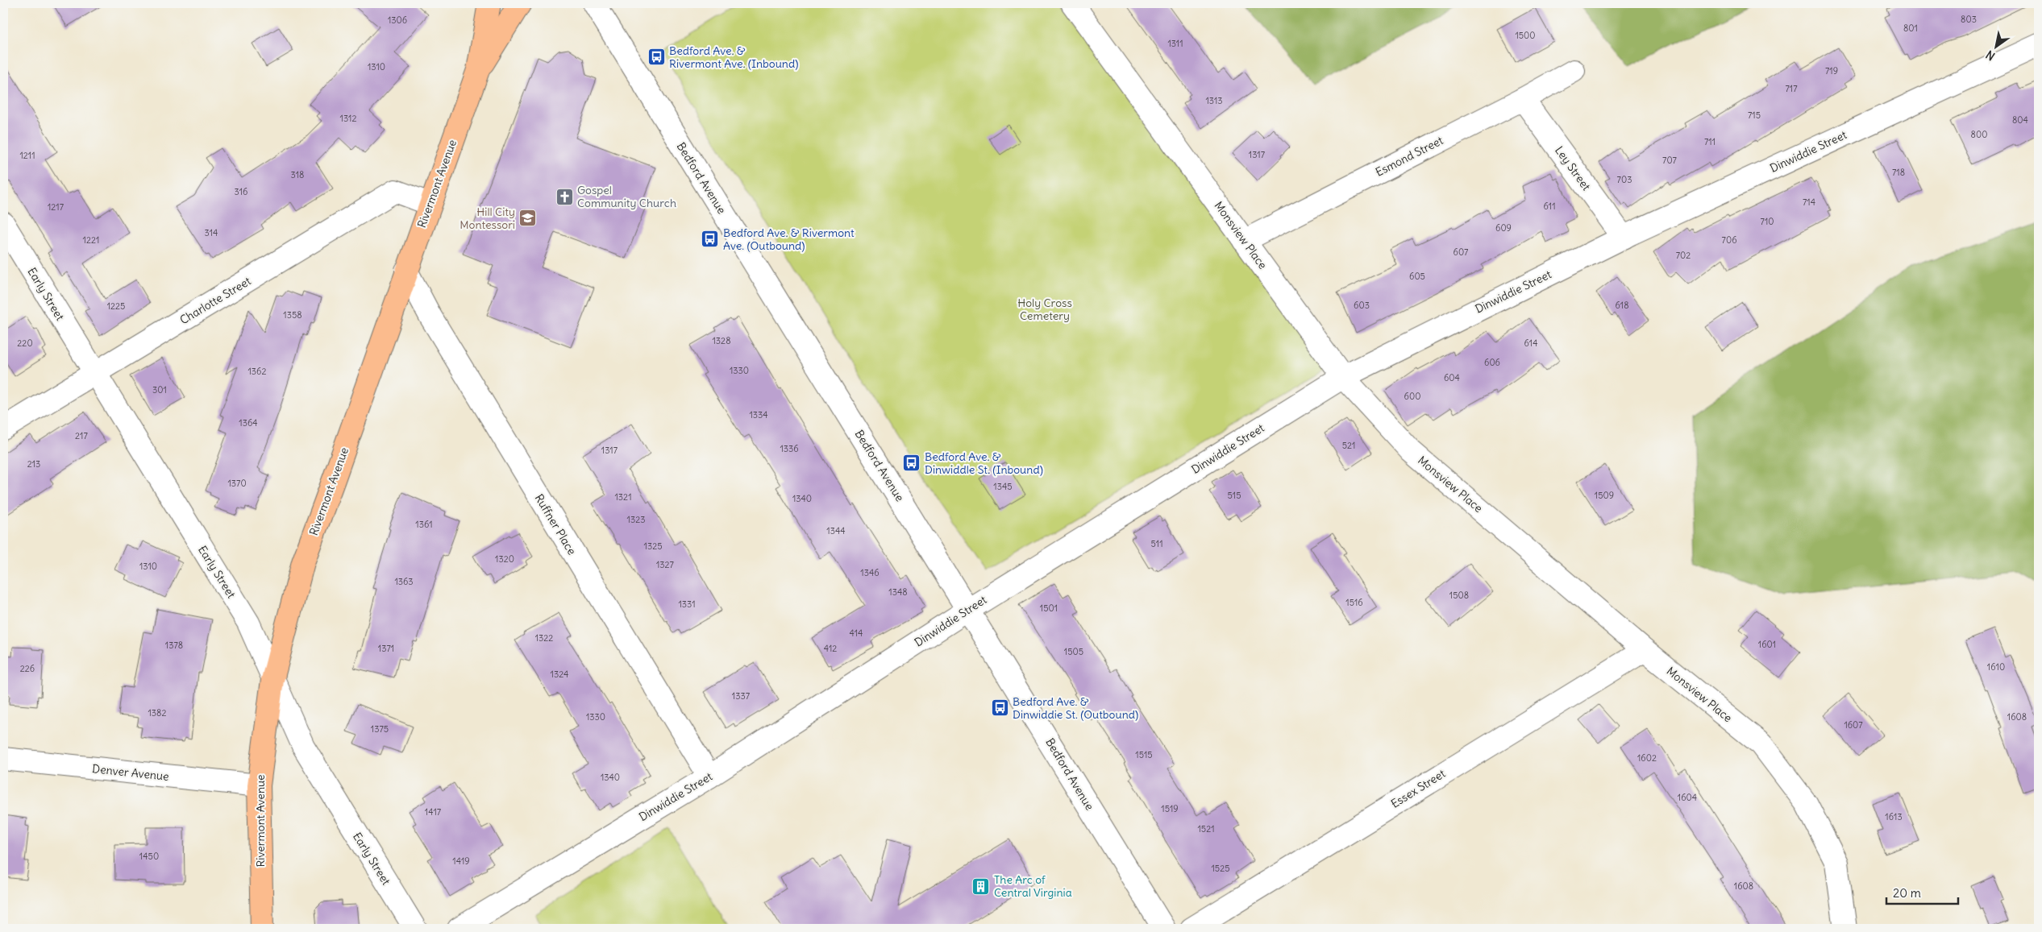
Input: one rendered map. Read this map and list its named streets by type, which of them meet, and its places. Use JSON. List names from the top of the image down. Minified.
{"streets":{"main road":["Rivermont Avenue"],"street":["Dinwiddie Street","Esmond Street","Ley Street","Bedford Avenue","Monsview Place","Early Street","Charlotte Street","Ruffner Place","Denver Avenue","Essex Street"]},"crossings":[["Dinwiddie Street","Ley Street"],["Dinwiddie Street","Bedford Avenue"],["Dinwiddie Street","Monsview Place"],["Dinwiddie Street","Ruffner Place"],["Esmond Street","Ley Street"],["Esmond Street","Monsview Place"],["Rivermont Avenue","Early Street"],["Rivermont Avenue","Charlotte Street"],["Rivermont Avenue","Ruffner Place"],["Rivermont Avenue","Denver Avenue"],["Monsview Place","Essex Street"],["Early Street","Charlotte Street"]],"parks":["Holy Cross Cemetery"],"places":{"bus stop":["Bedford Ave. & Rivermont Ave. (Inbound)","Bedford Ave. & Rivermont Ave. (Outbound)","Bedford Ave. & Dinwiddle St. (Inbound)","Bedford Ave. & Dinwiddie St. (Outbound)"],"church":["Gospel Community Church"],"school or university":["Hill City Montessori"],"building":["The Arc of Central Virginia"]},"house_numbers":["803","1306","801","1500","1311","1310","719","717","1313","715","1312","804","800","711","1317","1211","707","718","318","703","316","714","611","1217","710","609","314","1221","706","607","702","605","603","618","1225","1358","1328","220","614","606","1330","1362","604","301","600","1334","1364","217","521","1336","1317","213","1370","1345","515","1509","1321","1340","1323","1361","1344","511","1325","1320","1327","1310","1346","1363","1348","1508","1516","1331","1501","414","1322","1601","1378","1371","412","1505","1610","226","1324","1337","1382","1330","1608","1607","1375","1515","1602","1340","1604","1519","1417","1613","1521","1450","1419","1525","1608"],"scale_bar":"20 m","north":"bottom left"}
